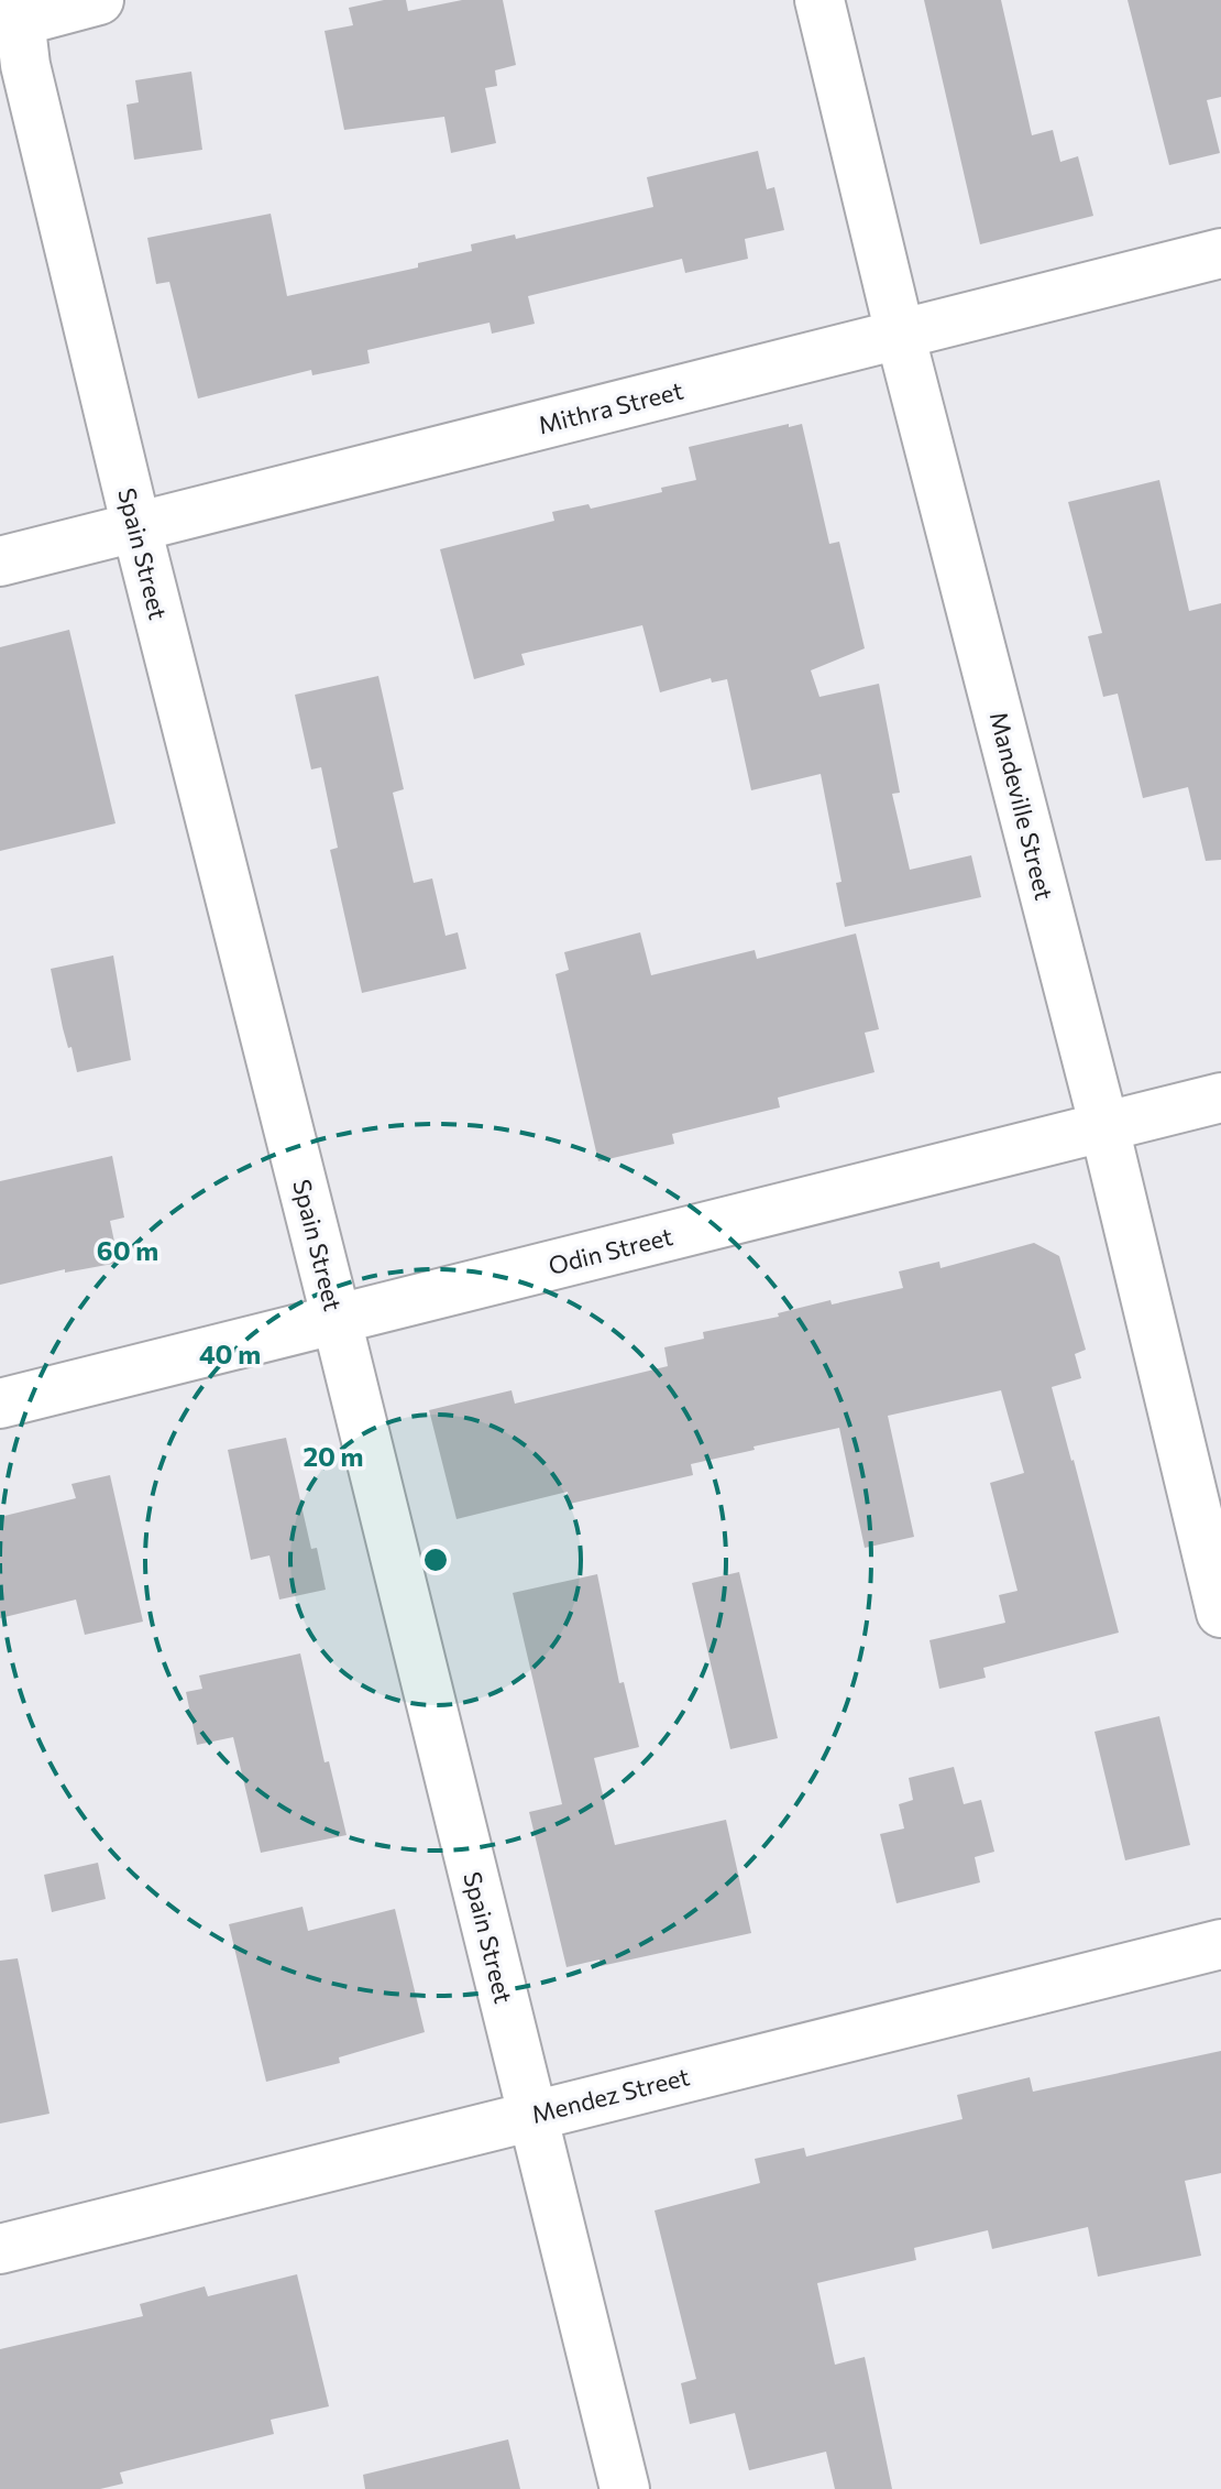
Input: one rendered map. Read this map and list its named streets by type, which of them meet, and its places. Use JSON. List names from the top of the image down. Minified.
{"streets":{"street":["Mithra Street","Spain Street","Mandeville Street","Odin Street","Mendez Street"]},"crossings":[["Mithra Street","Spain Street"],["Mithra Street","Mandeville Street"],["Spain Street","Odin Street"],["Spain Street","Mendez Street"],["Mandeville Street","Odin Street"]],"rings":["60 m","40 m","20 m"]}
